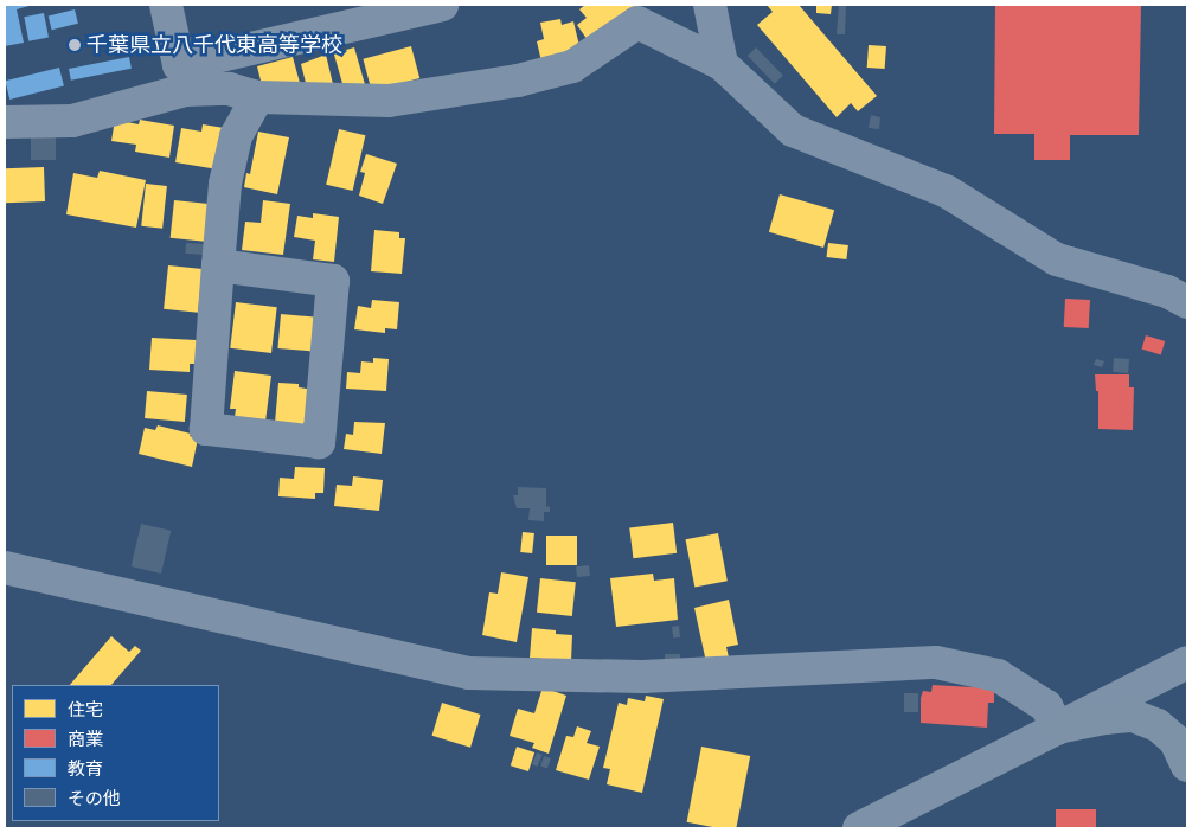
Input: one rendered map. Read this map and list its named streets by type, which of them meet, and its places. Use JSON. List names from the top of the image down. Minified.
{"places":["千葉県立八千代東高等学校"],"legend":["住宅","商業","教育","その他"]}
